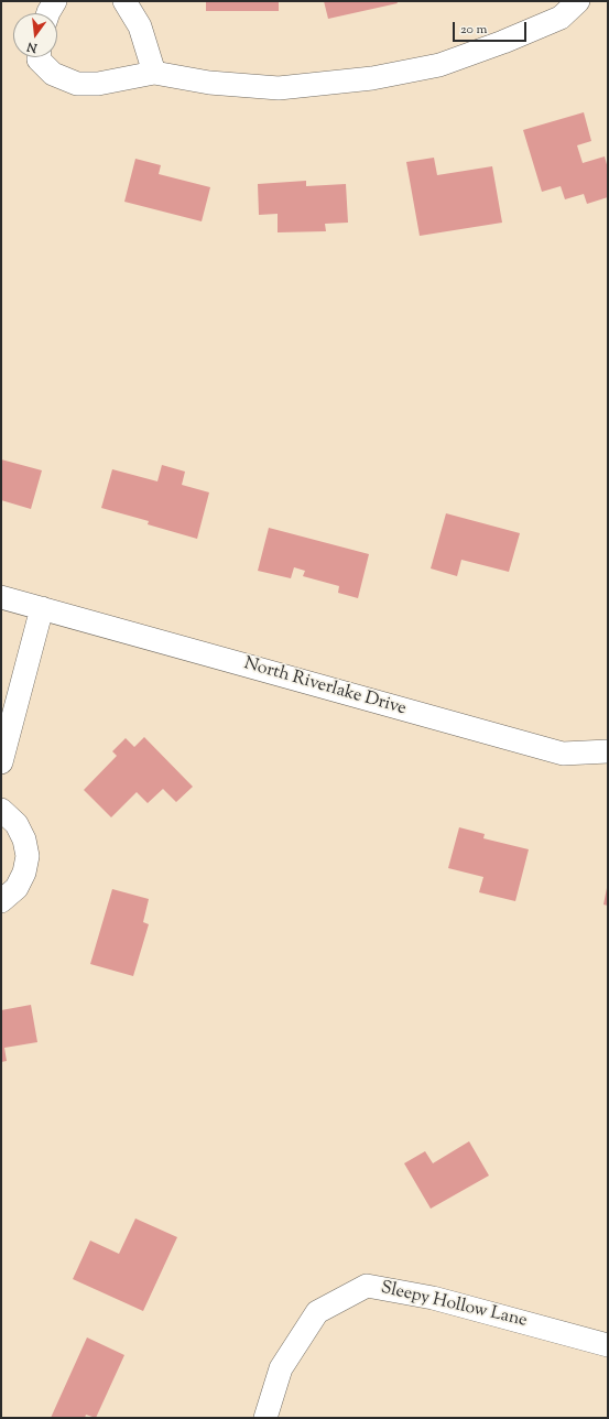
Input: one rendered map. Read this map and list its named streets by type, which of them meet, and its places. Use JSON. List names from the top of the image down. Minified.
{"streets":{"street":["North Riverlake Drive","Sleepy Hollow Lane"]},"scale_bar":"20 m","north":"bottom"}
